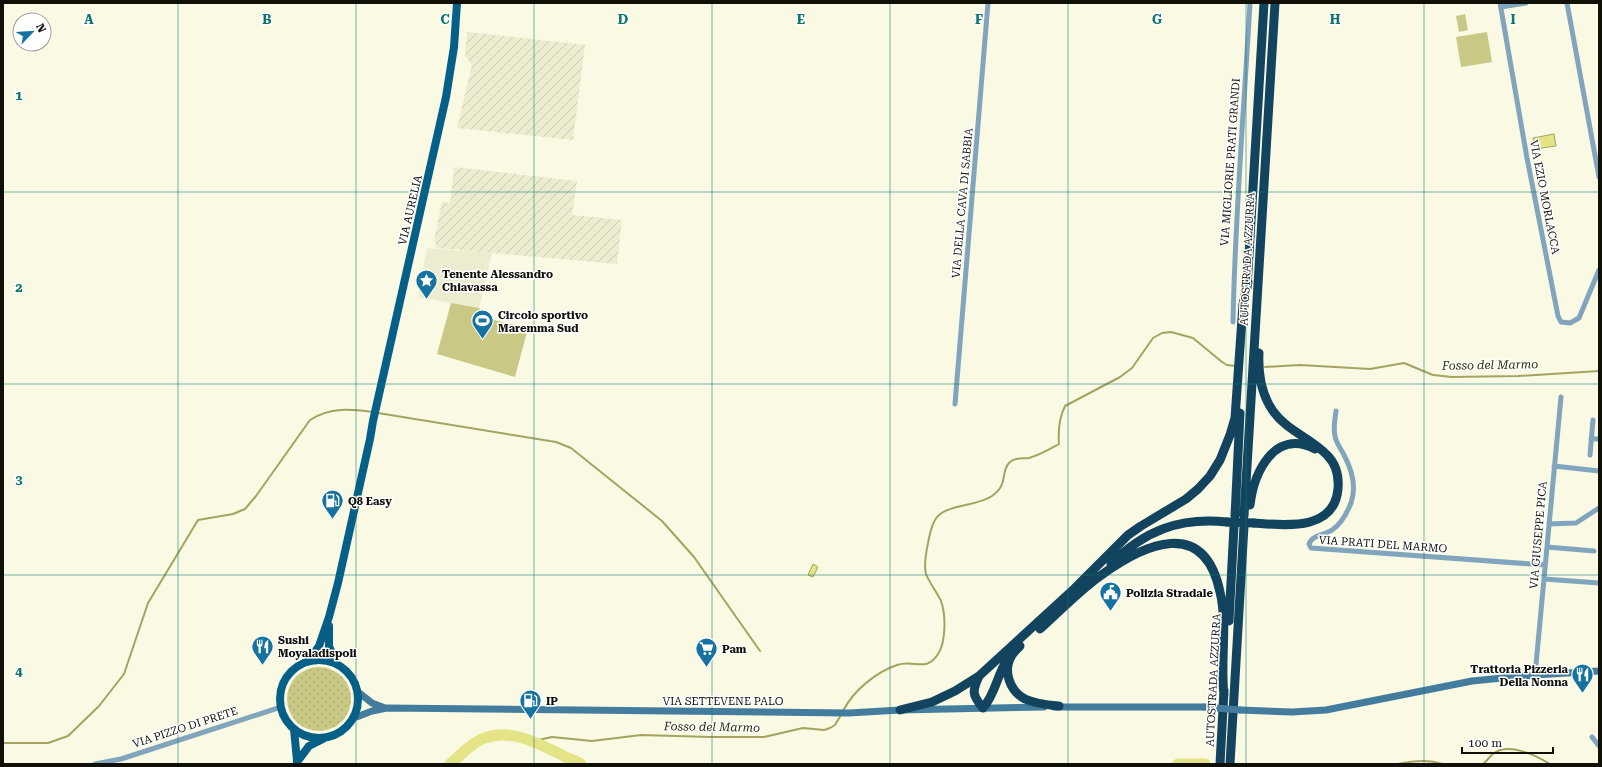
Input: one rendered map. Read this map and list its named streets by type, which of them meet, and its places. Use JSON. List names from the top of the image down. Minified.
{"streets":{"highway":["AUTOSTRADA AZZURRA"],"main road":["VIA AURELIA","VIA SETTEVENE PALO"],"street":["VIA MIGLIORIE PRATI GRANDI","VIA EZIO MORLACCA","VIA DELLA CAVA DI SABBIA","VIA GIUSEPPE PICA","VIA PRATI DEL MARMO","VIA PIZZO DI PRETE"]},"crossings":[["VIA AURELIA","VIA SETTEVENE PALO"],["VIA AURELIA","VIA PIZZO DI PRETE"],["VIA GIUSEPPE PICA","VIA PRATI DEL MARMO"],["VIA GIUSEPPE PICA","VIA SETTEVENE PALO"],["VIA SETTEVENE PALO","VIA PIZZO DI PRETE"]],"water":["Fosso del Marmo"],"places":{"place":["Tenente Alessandro Chiavassa"],"sports":["Circolo sportivo Maremma Sud"],"fuel station":["Q8 Easy","IP"],"public building":["Polizia Stradale"],"restaurant":["Sushi Moyaladispoli","Trattoria Pizzeria Della Nonna"],"supermarket":["Pam"]},"scale_bar":"100 m","north":"top right","grid":{"columns":["A","B","C","D","E","F","G","H","I"],"rows":["1","2","3","4"]}}
